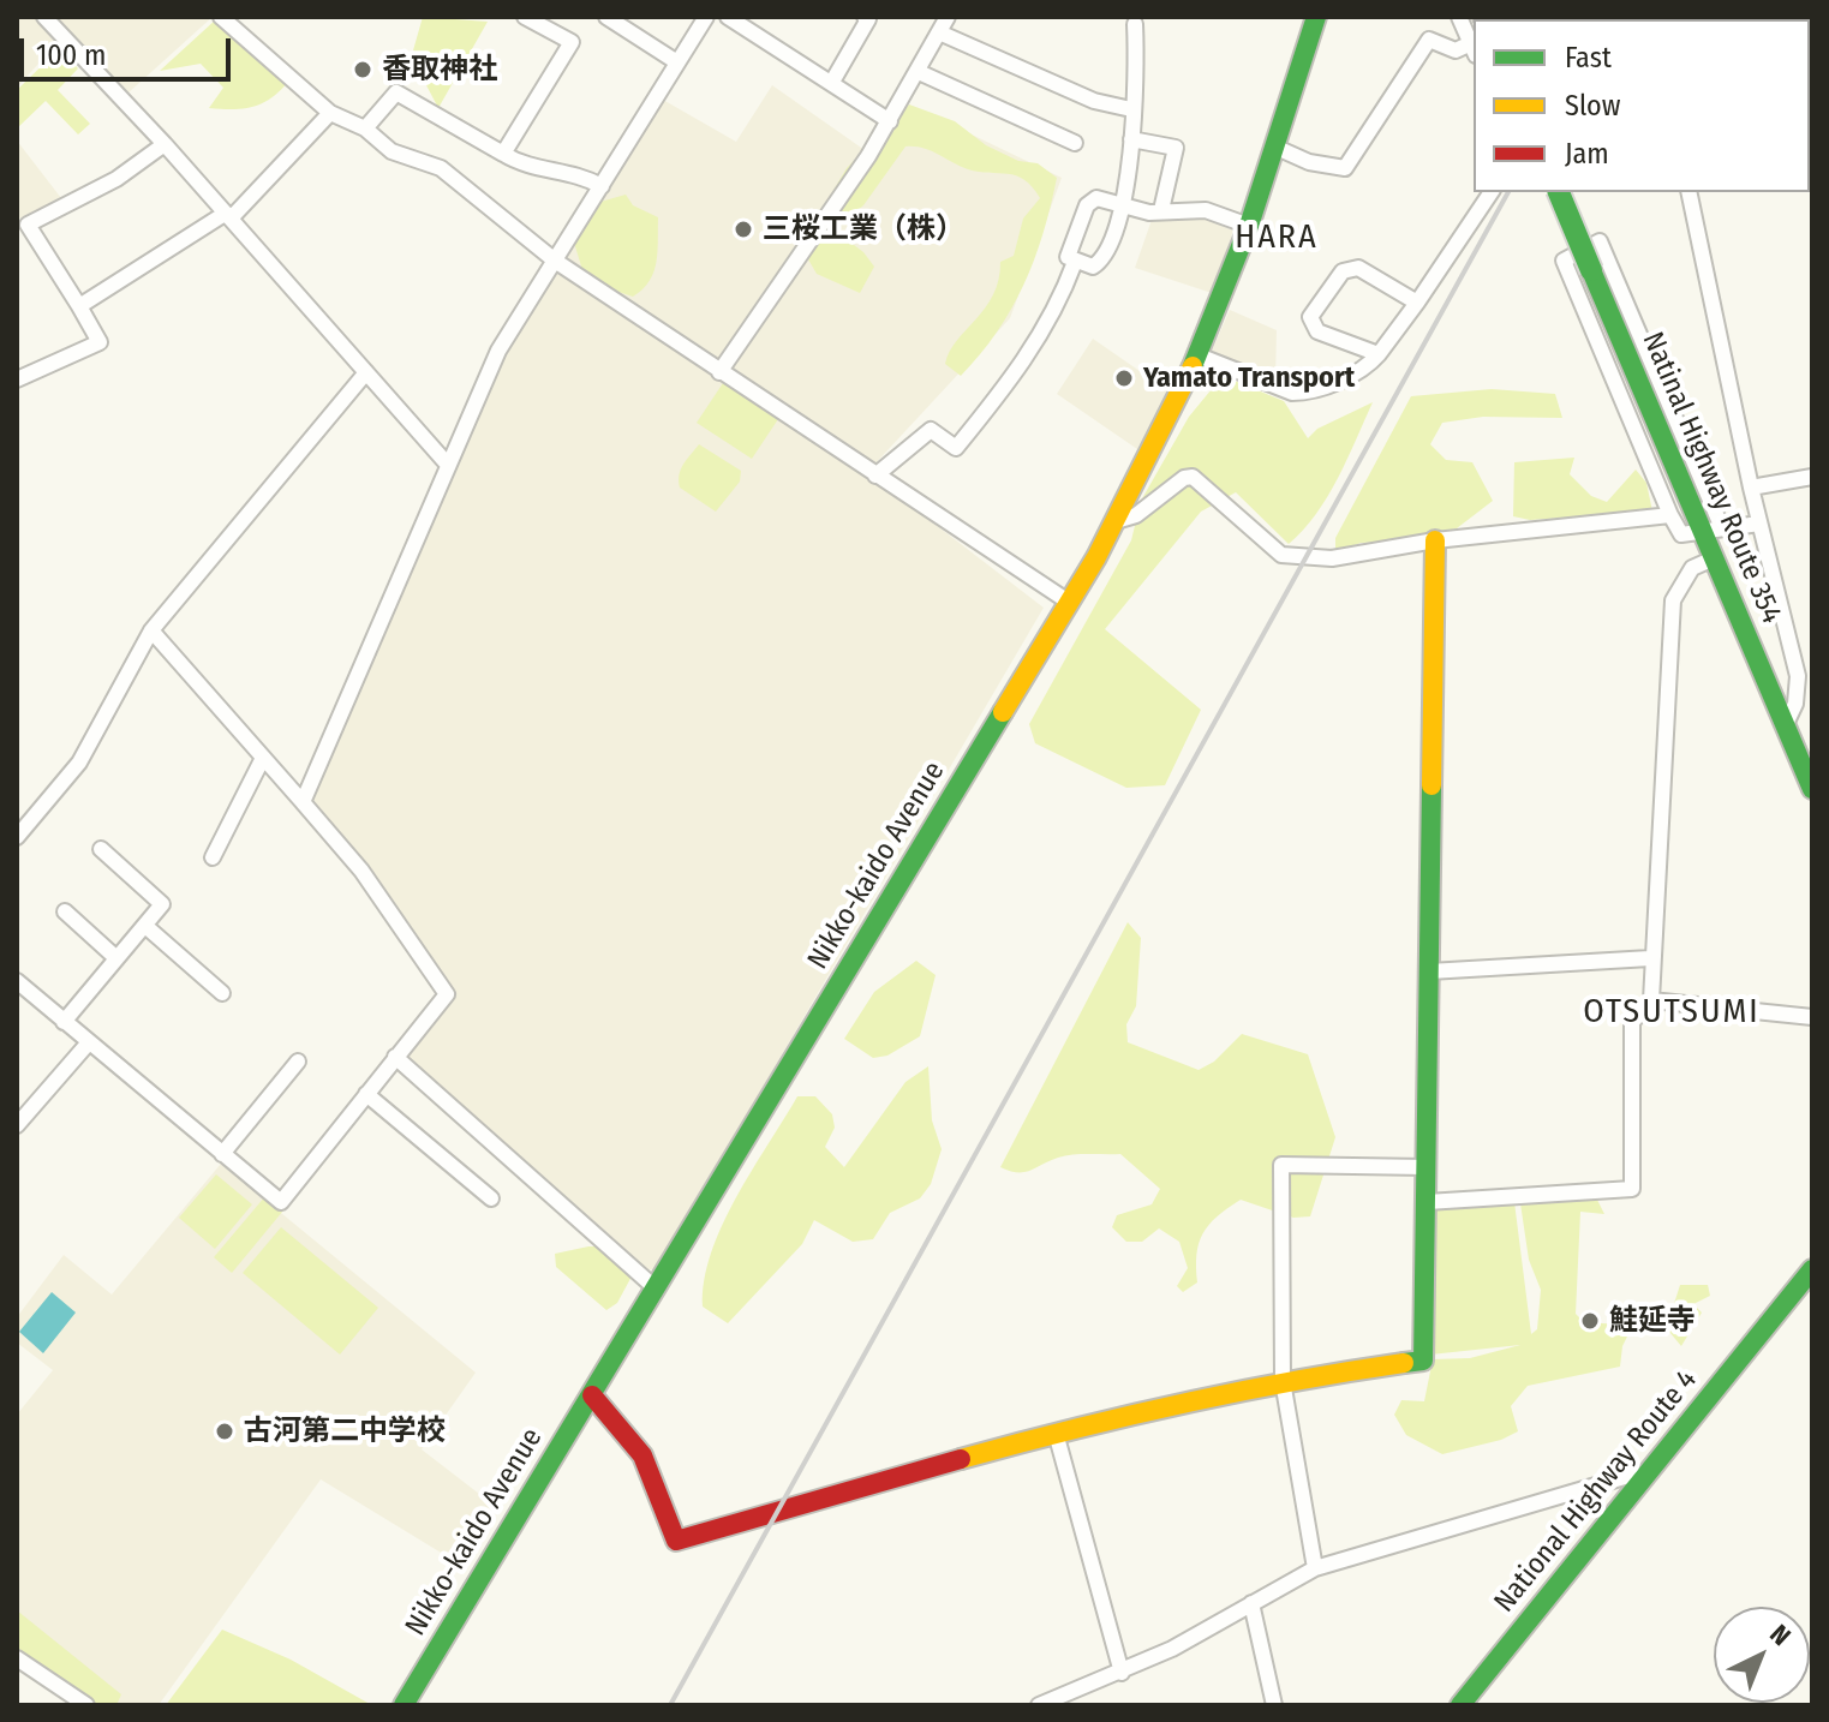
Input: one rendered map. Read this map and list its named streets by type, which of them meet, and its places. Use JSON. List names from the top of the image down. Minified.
{"streets":{"main road":["Natinal Highway Route 354","Nikko-kaido Avenue","National Highway Route 4"]},"districts":["HARA","OTSUTSUMI"],"places":["香取神社","三桜工業（株）","Yamato Transport","鮭延寺","古河第二中学校"],"legend":["Fast","Slow","Jam"],"scale_bar":"100 m","north":"top right"}
